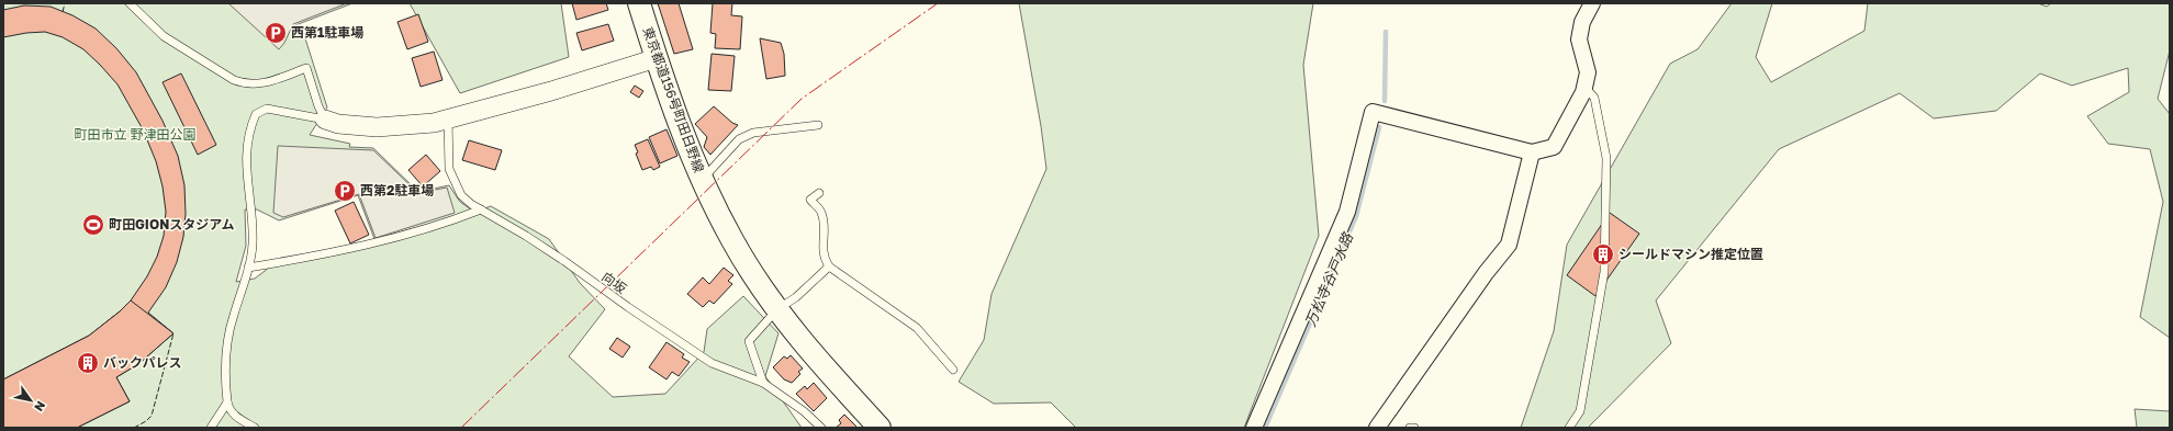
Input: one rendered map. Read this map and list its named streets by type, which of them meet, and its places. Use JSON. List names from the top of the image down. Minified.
{"streets":{"main road":["東京都道156号町田日野線"],"lane":["向坂"]},"water":["万松寺谷戸水路"],"parks":["町田市立 野津田公園"],"places":{"parking":["西第1駐車場","西第2駐車場"],"sports":["町田GIONスタジアム"],"building":["シールドマシン推定位置","バックパレス"]},"north":"bottom right"}
